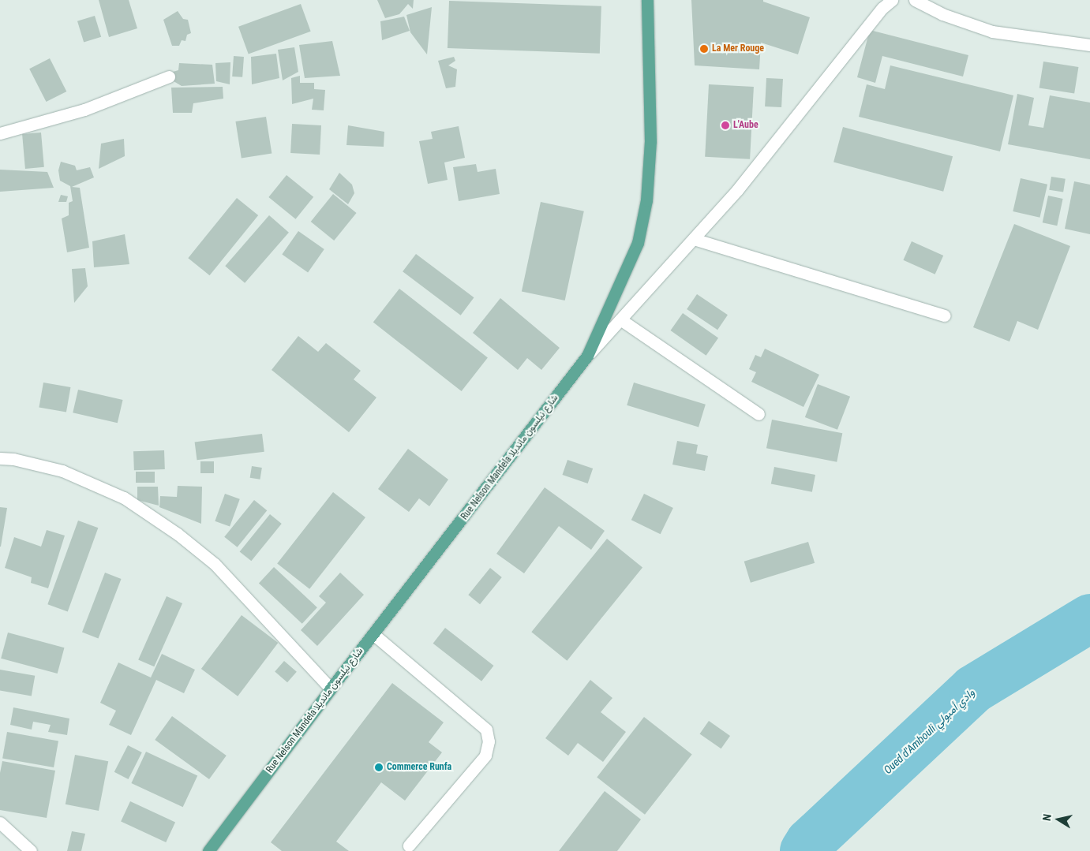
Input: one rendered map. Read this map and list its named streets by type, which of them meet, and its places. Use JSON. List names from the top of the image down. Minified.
{"streets":{"main road":["Rue Nelson Mandela شارع نيلسون مانديلا"]},"water":["Oued d'Ambouli وادي أمبولي"],"places":["La Mer Rouge","L'Aube","Commerce Runfa"],"north":"left"}
